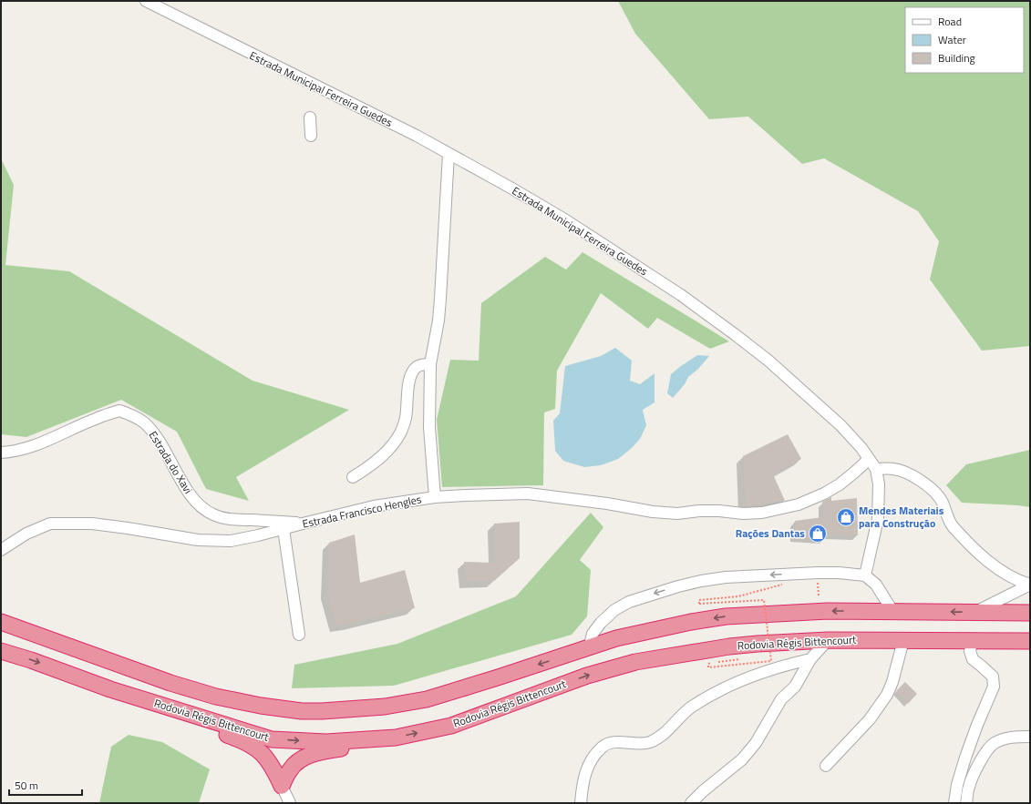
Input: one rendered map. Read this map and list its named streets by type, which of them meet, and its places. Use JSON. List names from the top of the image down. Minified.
{"streets":{"highway":["Rodovia Régis Bittencourt"],"street":["Estrada Municipal Ferreira Guedes","Estrada do Xavi","Estrada Francisco Hengles"]},"crossings":[["Estrada Municipal Ferreira Guedes","Estrada Francisco Hengles"],["Estrada do Xavi","Estrada Francisco Hengles"]],"places":{"shop":["Mendes Materiais para Construção","Rações Dantas"]},"legend":["Road","Water","Building"],"scale_bar":"50 m"}
